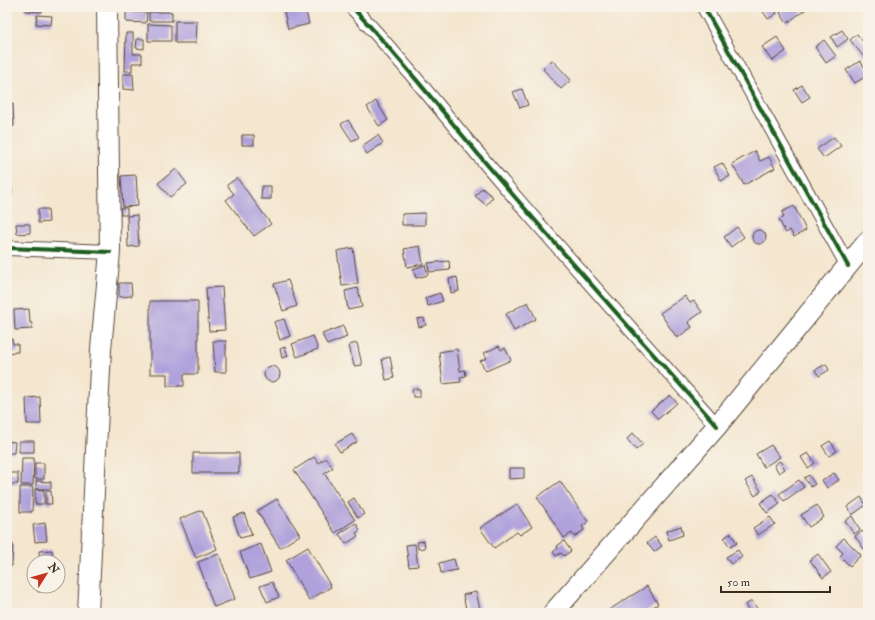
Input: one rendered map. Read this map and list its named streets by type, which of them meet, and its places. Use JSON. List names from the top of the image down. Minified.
{"scale_bar":"50 m","north":"top right"}
